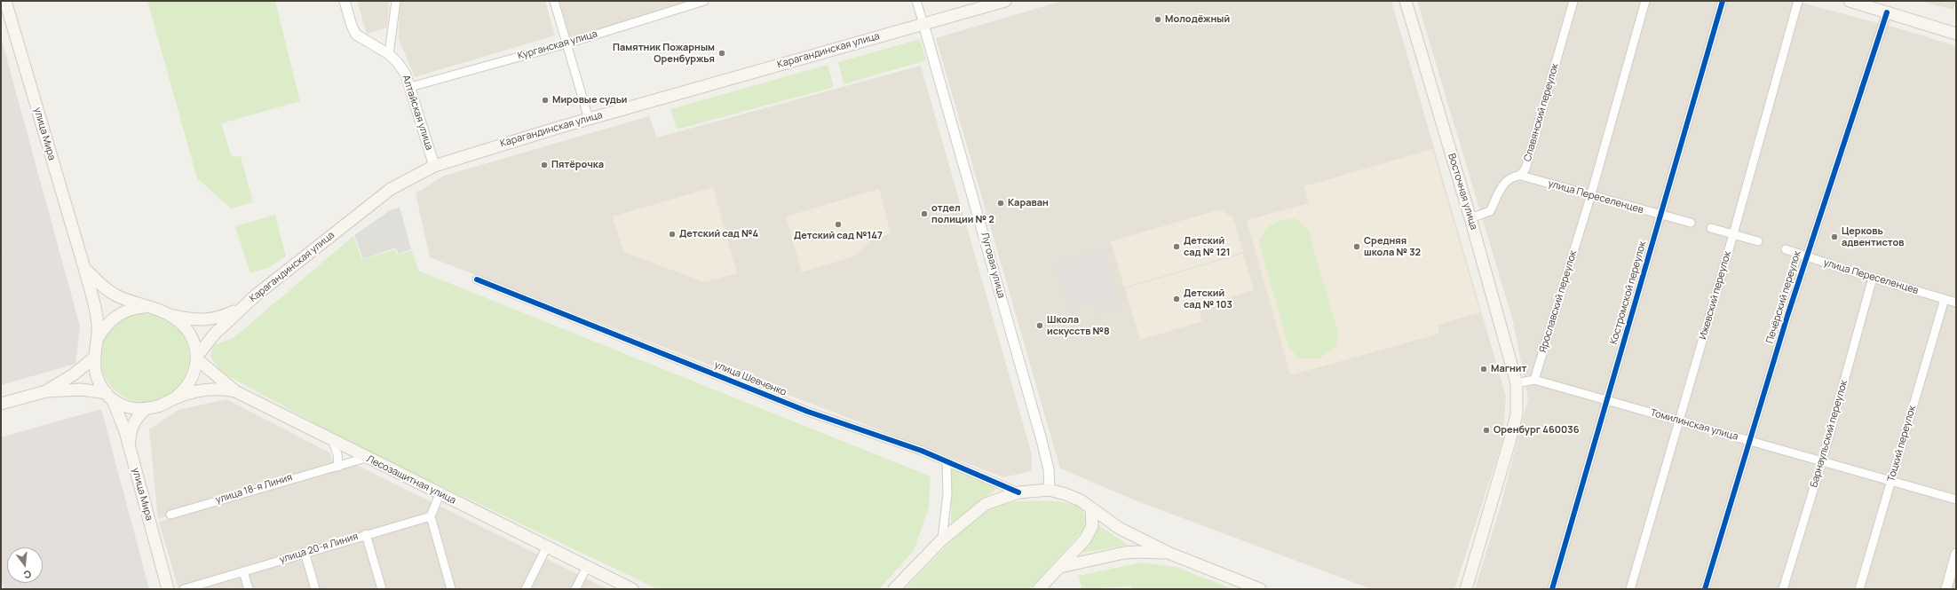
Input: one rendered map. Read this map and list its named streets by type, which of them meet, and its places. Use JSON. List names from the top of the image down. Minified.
{"streets":{"main road":["Карагандинская улица","улица Мира","Восточная улица","Лесозащитная улица"],"street":["Курганская улица","Алтайская улица","Славянский переулок","улица Переселенцев","Луговая улица","Костромской переулок","Ижевский переулок","Печёрский переулок","Ярославский переулок","улица Шевченко","Томилинская улица","Барнаульский переулок","Тоцкий переулок","улица 18-я Линия","улица 20-я Линия"]},"crossings":[["Курганская улица","Алтайская улица"],["Карагандинская улица","Алтайская улица"],["Карагандинская улица","улица Мира"],["Карагандинская улица","Луговая улица"],["Карагандинская улица","Лесозащитная улица"],["Славянский переулок","улица Переселенцев"],["улица Мира","Лесозащитная улица"],["улица Переселенцев","Костромской переулок"],["улица Переселенцев","Печёрский переулок"],["улица Переселенцев","Ярославский переулок"],["улица Переселенцев","Барнаульский переулок"],["улица Переселенцев","Тоцкий переулок"],["Костромской переулок","Томилинская улица"],["Ижевский переулок","Томилинская улица"],["Печёрский переулок","Томилинская улица"],["Ярославский переулок","Томилинская улица"],["Томилинская улица","Барнаульский переулок"],["Томилинская улица","Тоцкий переулок"],["Лесозащитная улица","улица 18-я Линия"]],"places":["Молодёжный","Памятник Пожарным Оренбуржья","Мировые судьи","Пятёрочка","Караван","отдел полиции № 2","Детский сад №147","Детский сад №4","Церковь адвентистов","Детский сад № 121","Средняя школа № 32","Детский сад № 103","Школа искусств №8","Магнит","Оренбург 460036"],"north":"bottom"}
